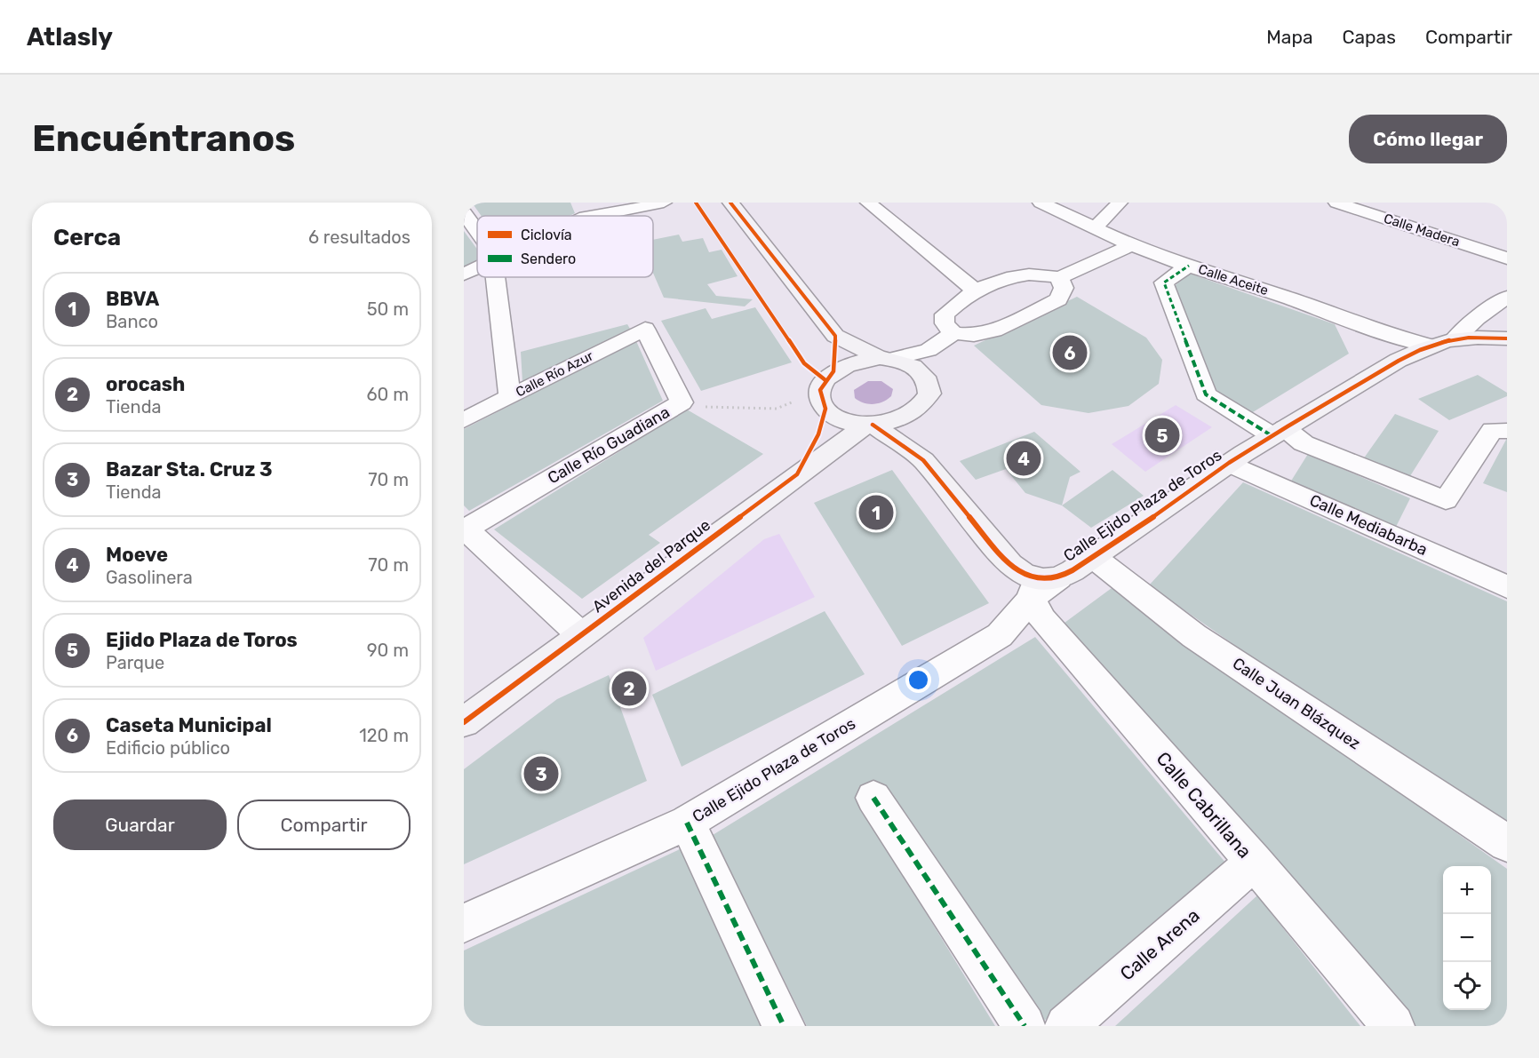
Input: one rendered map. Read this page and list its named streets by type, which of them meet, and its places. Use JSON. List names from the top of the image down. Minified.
{"streets":{"street":["Calle Madera","Calle Aceite","Calle Río Azur","Calle Río Guadiana","Calle Ejido Plaza de Toros","Calle Mediabarba","Avenida del Parque","Calle Juan Blázquez","Calle Cabrillana","Calle Arena"]},"crossings":[["Calle Aceite","Calle Ejido Plaza de Toros"],["Calle Río Azur","Calle Río Guadiana"],["Calle Ejido Plaza de Toros","Calle Mediabarba"],["Calle Ejido Plaza de Toros","Calle Juan Blázquez"],["Calle Ejido Plaza de Toros","Calle Cabrillana"],["Calle Cabrillana","Calle Arena"]],"legend":["Ciclovía","Sendero"],"page":{"header":"Atlasly","nav":["Mapa","Capas","Compartir"],"buttons":["Cómo llegar",["Guardar","Compartir"]],"title":"Encuéntranos","heading":["Cerca","6 resultados"],"list":[{"mark":"1","name":"BBVA","note":"Banco","value":"50 m"},{"mark":"2","name":"orocash","note":"Tienda","value":"60 m"},{"mark":"3","name":"Bazar Sta. Cruz 3","note":"Tienda","value":"70 m"},{"mark":"4","name":"Moeve","note":"Gasolinera","value":"70 m"},{"mark":"5","name":"Ejido Plaza de Toros","note":"Parque","value":"90 m"},{"mark":"6","name":"Caseta Municipal","note":"Edificio público","value":"120 m"}],"pins":["6","5","4","1","2","3"],"map_buttons":["+","−"]}}
